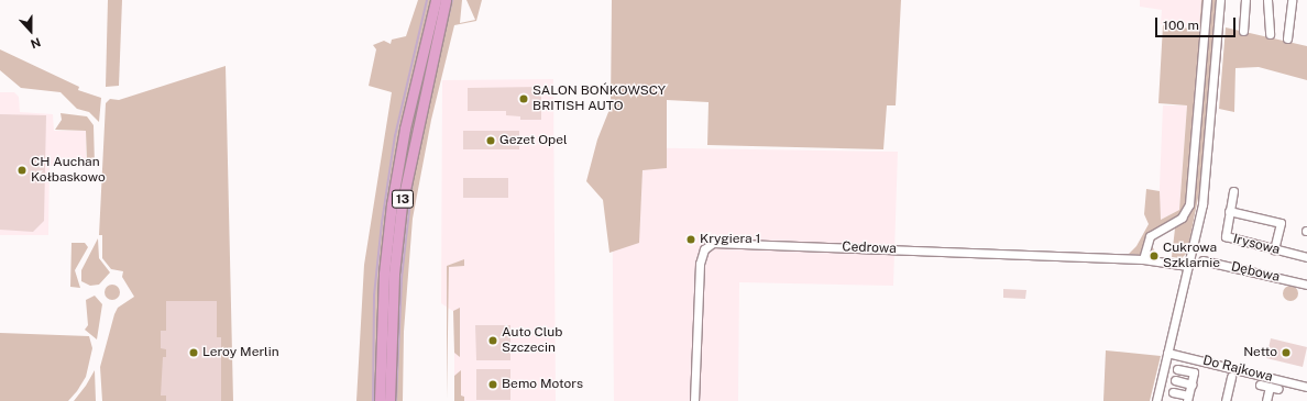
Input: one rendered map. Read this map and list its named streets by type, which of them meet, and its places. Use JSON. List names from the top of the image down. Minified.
{"streets":{"main road":["13"],"street":["Irysowa","Cedrowa","Dębowa","Do Rajkowa"]},"places":["SALON BOŃKOWSCY BRITISH AUTO","Gezet Opel","CH Auchan Kołbaskowo","Krygiera 1","Cukrowa Szklarnie","Auto Club Szczecin","Leroy Merlin","Netto","Bemo Motors"],"scale_bar":"100 m","north":"bottom"}
